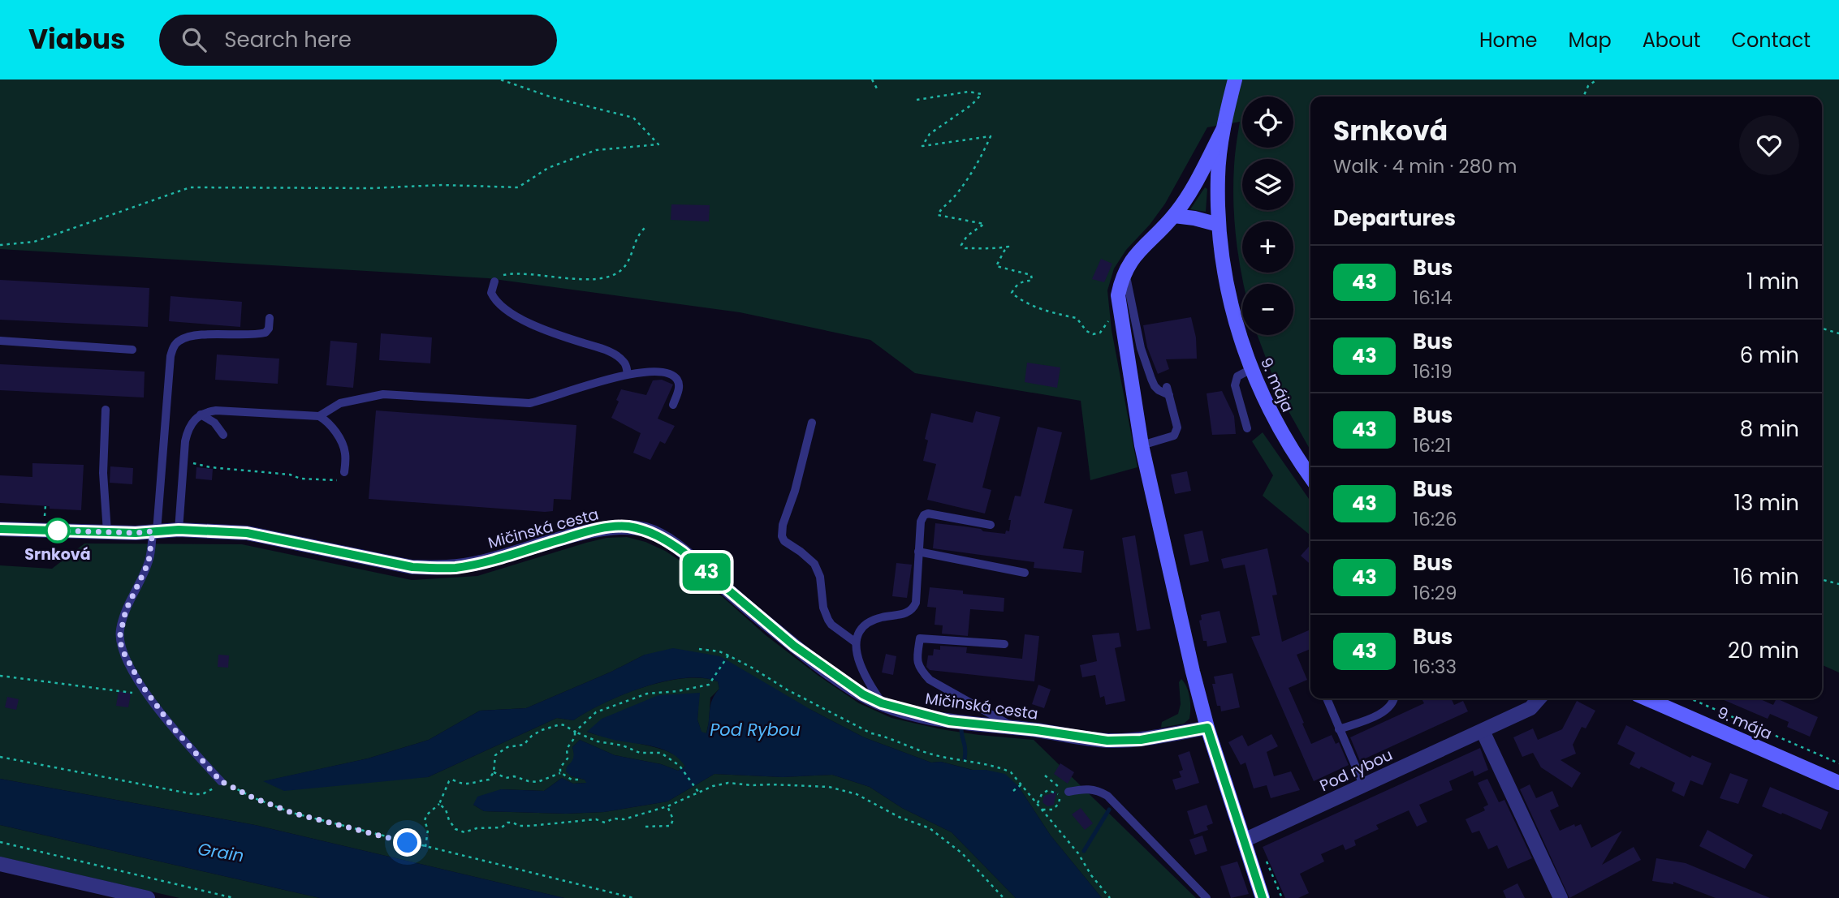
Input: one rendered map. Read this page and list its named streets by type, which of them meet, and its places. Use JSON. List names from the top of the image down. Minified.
{"streets":{"street":["9. mája","Mičinská cesta","Pod rybou"]},"water":["Pod Rybou","Grain"],"places":["Srnková"],"lines":["bus line 43"],"page":{"header":"Viabus","search":"Search here","nav":["Home","Map","About","Contact"],"on_map":"43","map_buttons":["+","−"],"heading":[["Srnková","Walk · 4 min · 280 m"],"Departures"],"list":[{"mark":"43","name":"Bus","note":"16:14","value":"1 min"},{"mark":"43","name":"Bus","note":"16:19","value":"6 min"},{"mark":"43","name":"Bus","note":"16:21","value":"8 min"},{"mark":"43","name":"Bus","note":"16:26","value":"13 min"},{"mark":"43","name":"Bus","note":"16:29","value":"16 min"},{"mark":"43","name":"Bus","note":"16:33","value":"20 min"}]}}
